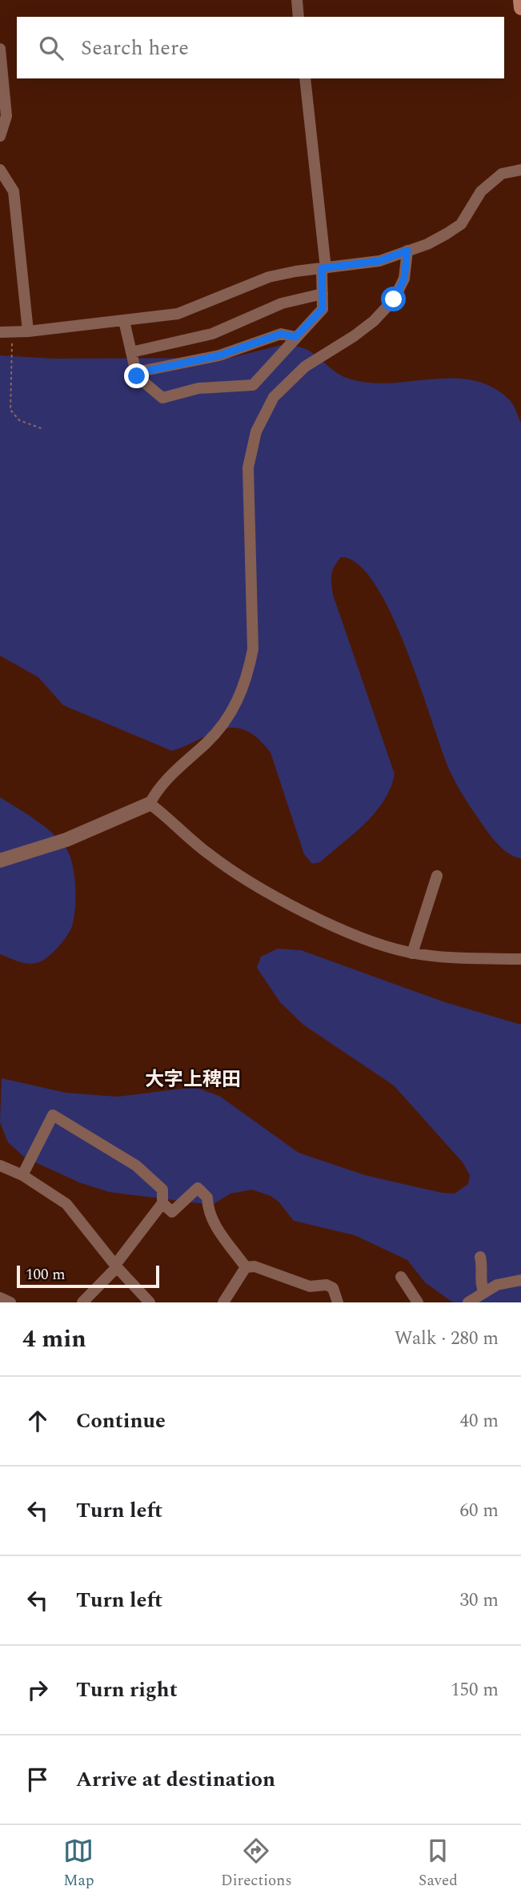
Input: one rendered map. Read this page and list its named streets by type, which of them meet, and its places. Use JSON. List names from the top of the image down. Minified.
{"districts":["大字上稗田"],"scale_bar":"100 m","page":{"search":"Search here","scale":"100 m","heading":["4 min","Walk · 280 m"],"list":[["Continue","40 m"],["Turn left","60 m"],["Turn left","30 m"],["Turn right","150 m"],"Arrive at destination"],"nav":["Map","Directions","Saved"]}}
